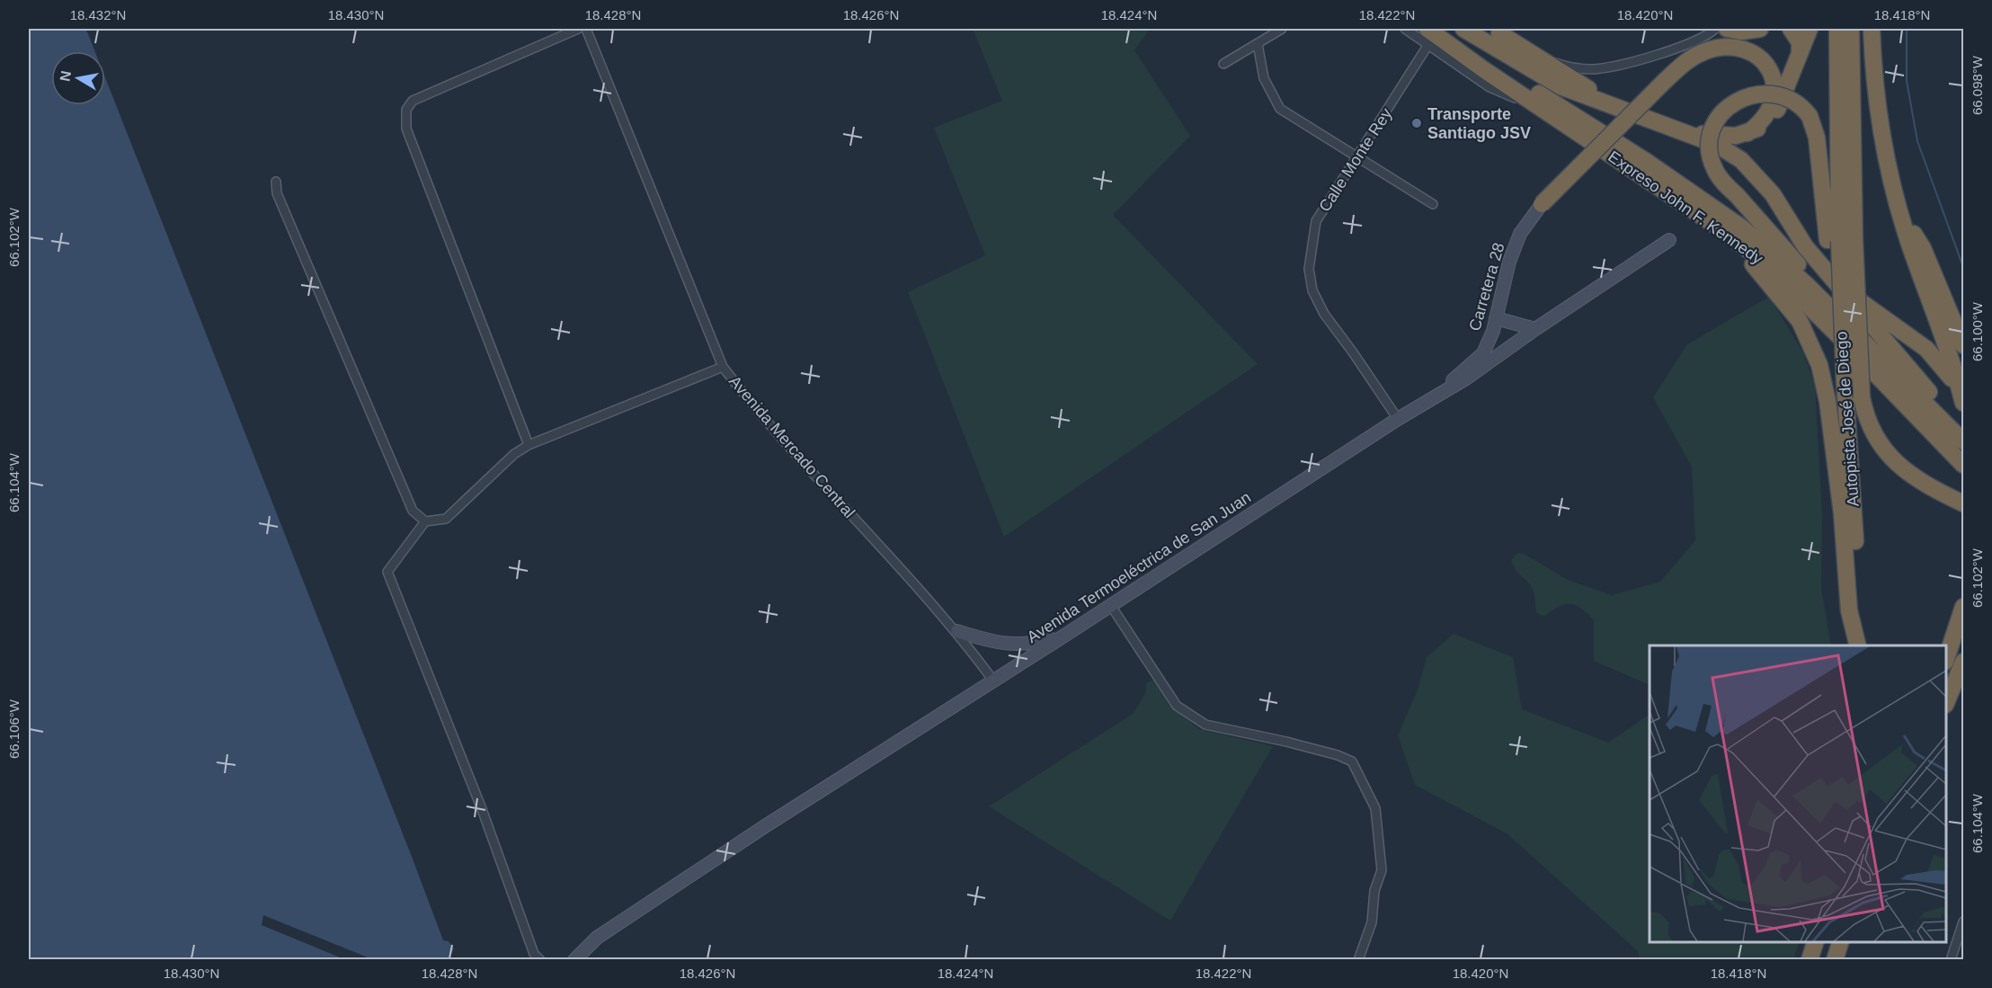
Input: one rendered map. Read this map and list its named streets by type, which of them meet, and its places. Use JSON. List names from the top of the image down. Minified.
{"streets":{"highway":["Expreso John F. Kennedy","Autopista José de Diego"],"street":["Calle Monte Rey","Carretera 28","Avenida Mercado Central","Avenida Termoeléctrica de San Juan"]},"crossings":[["Calle Monte Rey","Avenida Termoeléctrica de San Juan"],["Carretera 28","Avenida Termoeléctrica de San Juan"],["Avenida Mercado Central","Avenida Termoeléctrica de San Juan"]],"places":["Transporte Santiago JSV"],"north":"left","coordinates":["18.432°N","18.430°N","18.428°N","18.426°N","18.424°N","18.422°N","18.420°N","18.418°N","66.098°W","66.102°W","66.100°W","66.104°W","66.106°W"]}
